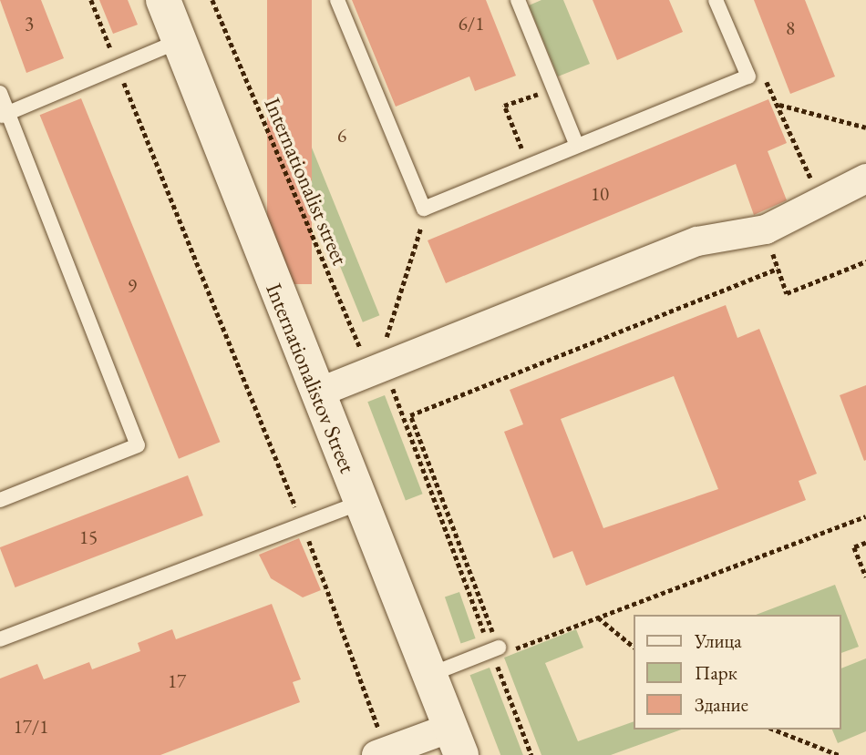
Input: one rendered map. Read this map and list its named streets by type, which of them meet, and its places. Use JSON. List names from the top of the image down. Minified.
{"streets":{"street":["Internationalistov Street"],"path":["Internationalist street"]},"house_numbers":["3","6/1","8","6","10","9","15","17","17/1"],"legend":["Улица","Парк","Здание"]}
